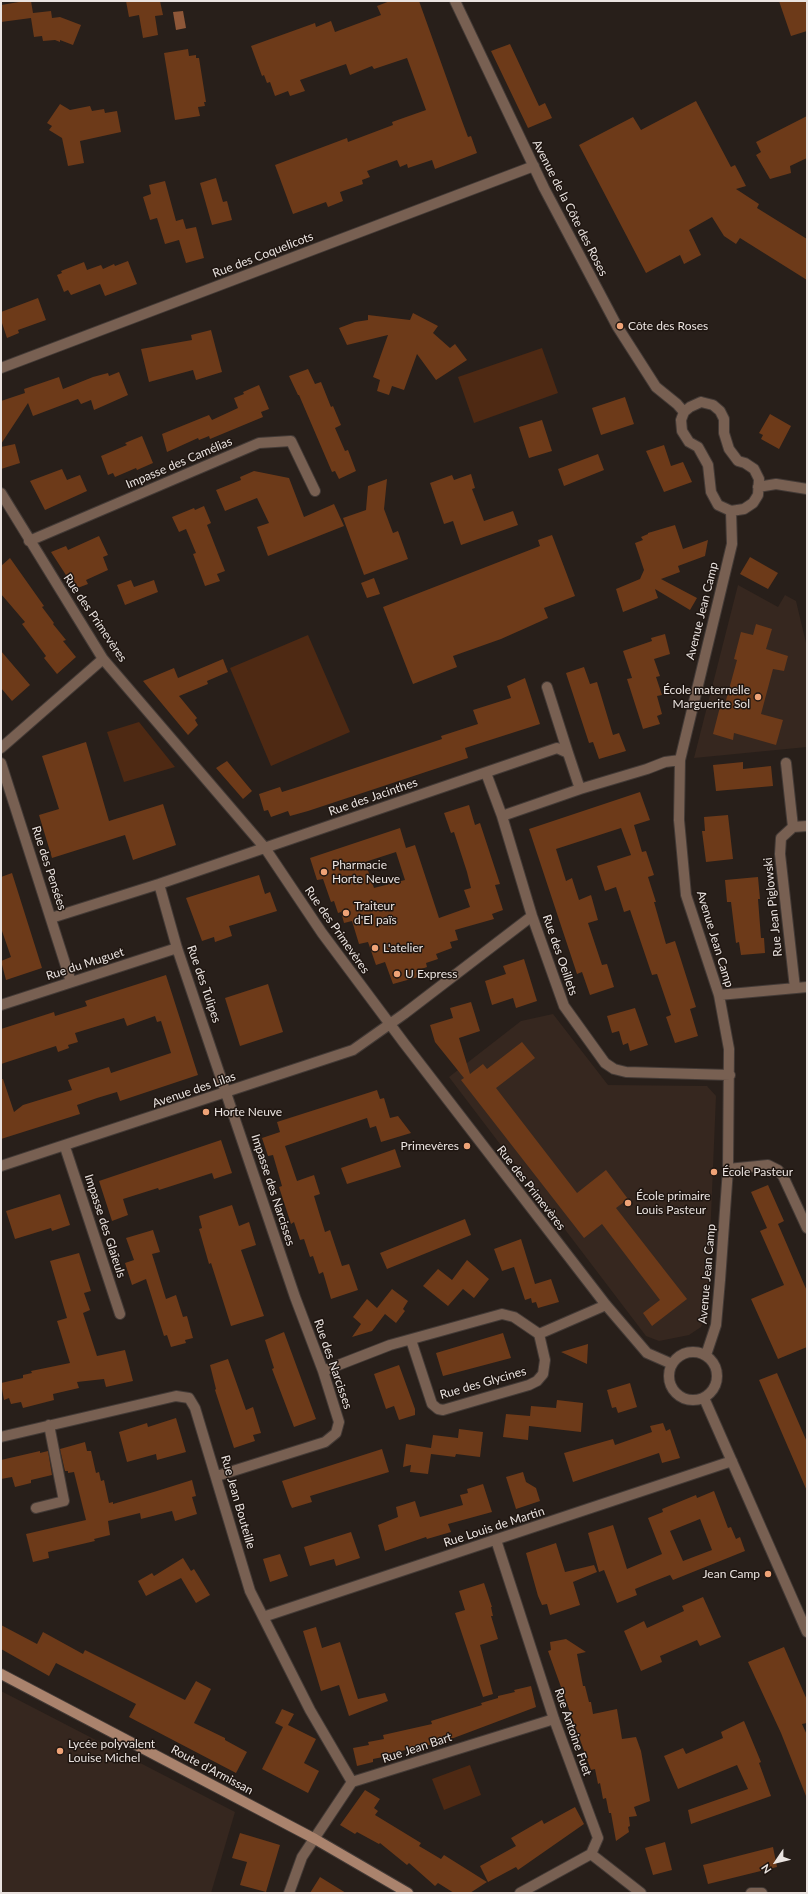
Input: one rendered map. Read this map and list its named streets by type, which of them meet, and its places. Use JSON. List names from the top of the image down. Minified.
{"streets":{"street":["Avenue de la Côte des Roses","Rue des Coquelicots","Impasse des Camélias","Avenue Jean Camp","Rue des Primevères","Rue des Jacinthes","Rue des Pensées","Rue Jean Piglowski","Rue des Oeillets","Rue du Muguet","Rue des Tulipes","Avenue des Lilas","Impasse des Narcisses","Impasse des Glaïeuls","Rue des Narcisses","Rue des Glycines","Rue Jean Bouteille","Rue Louis de Martin","Rue Antoine Fuet","Rue Jean Bart","Route d'Armissan"]},"crossings":[["Avenue de la Côte des Roses","Rue des Coquelicots"],["Impasse des Camélias","Rue des Primevères"],["Avenue Jean Camp","Rue des Primevères"],["Avenue Jean Camp","Rue des Oeillets"],["Rue des Primevères","Rue des Jacinthes"],["Rue des Primevères","Avenue des Lilas"],["Rue des Jacinthes","Rue des Pensées"],["Rue des Jacinthes","Rue des Oeillets"],["Rue des Jacinthes","Rue des Tulipes"],["Rue des Pensées","Rue du Muguet"],["Rue des Oeillets","Avenue des Lilas"],["Rue du Muguet","Rue des Tulipes"],["Rue des Tulipes","Avenue des Lilas"],["Rue des Tulipes","Impasse des Narcisses"],["Avenue des Lilas","Impasse des Narcisses"],["Avenue des Lilas","Impasse des Glaïeuls"],["Impasse des Narcisses","Rue des Narcisses"],["Rue des Narcisses","Rue Jean Bouteille"],["Rue Jean Bouteille","Rue Louis de Martin"],["Rue Jean Bouteille","Rue Jean Bart"],["Rue Louis de Martin","Rue Antoine Fuet"],["Rue Antoine Fuet","Rue Jean Bart"]],"places":["Côte des Roses","École maternelle Marguerite Sol","Pharmacie Horte Neuve","Traiteur d'El païs","L'atelier","U Express","Horte Neuve","Primevères","École Pasteur","École primaire Louis Pasteur","Jean Camp","Lycée polyvalent Louise Michel"],"north":"bottom left"}
